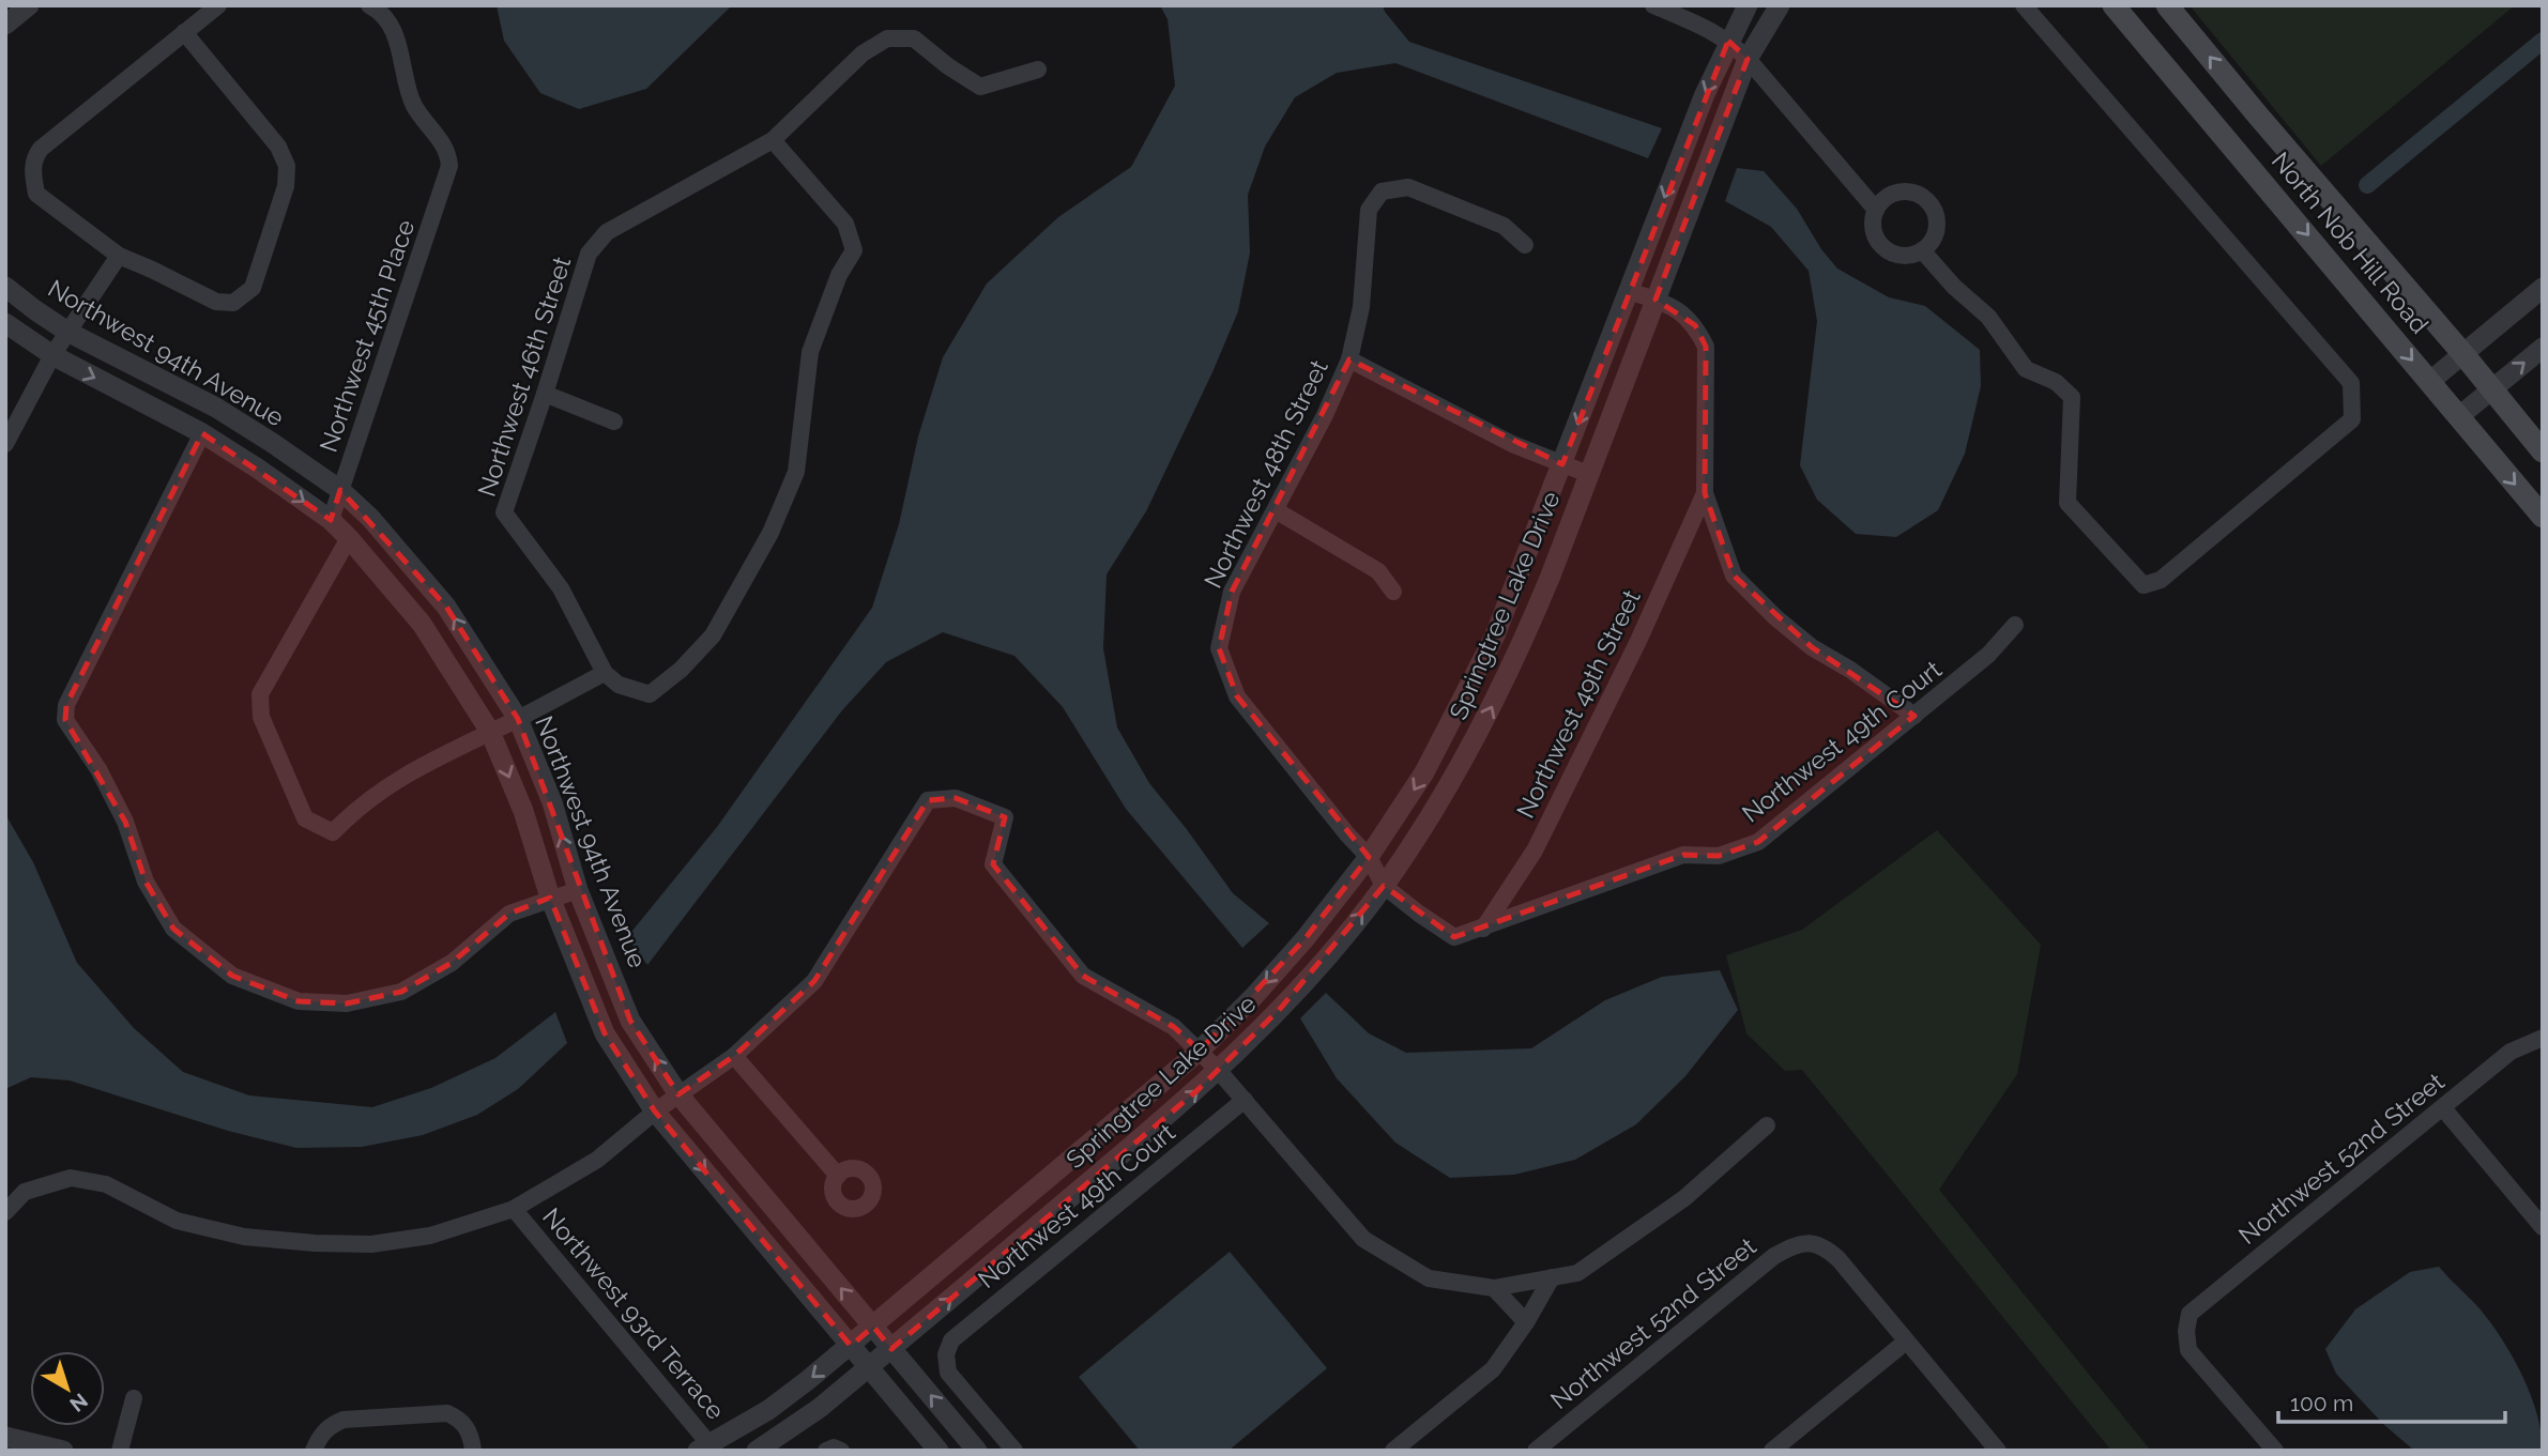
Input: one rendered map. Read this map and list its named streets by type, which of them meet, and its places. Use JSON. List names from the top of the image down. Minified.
{"streets":{"main road":["North Nob Hill Road"],"street":["Northwest 45th Place","Northwest 94th Avenue","Northwest 46th Street","Northwest 48th Street","Springtree Lake Drive","Northwest 49th Street","Northwest 49th Court","Northwest 52nd Street","Northwest 93rd Terrace"]},"crossings":[["Northwest 45th Place","Northwest 94th Avenue"],["Northwest 94th Avenue","Springtree Lake Drive"],["Northwest 48th Street","Northwest 49th Court"],["Springtree Lake Drive","Northwest 49th Court"],["Springtree Lake Drive","Northwest 93rd Terrace"],["Northwest 49th Street","Northwest 49th Court"]],"scale_bar":"100 m","north":"bottom right"}
